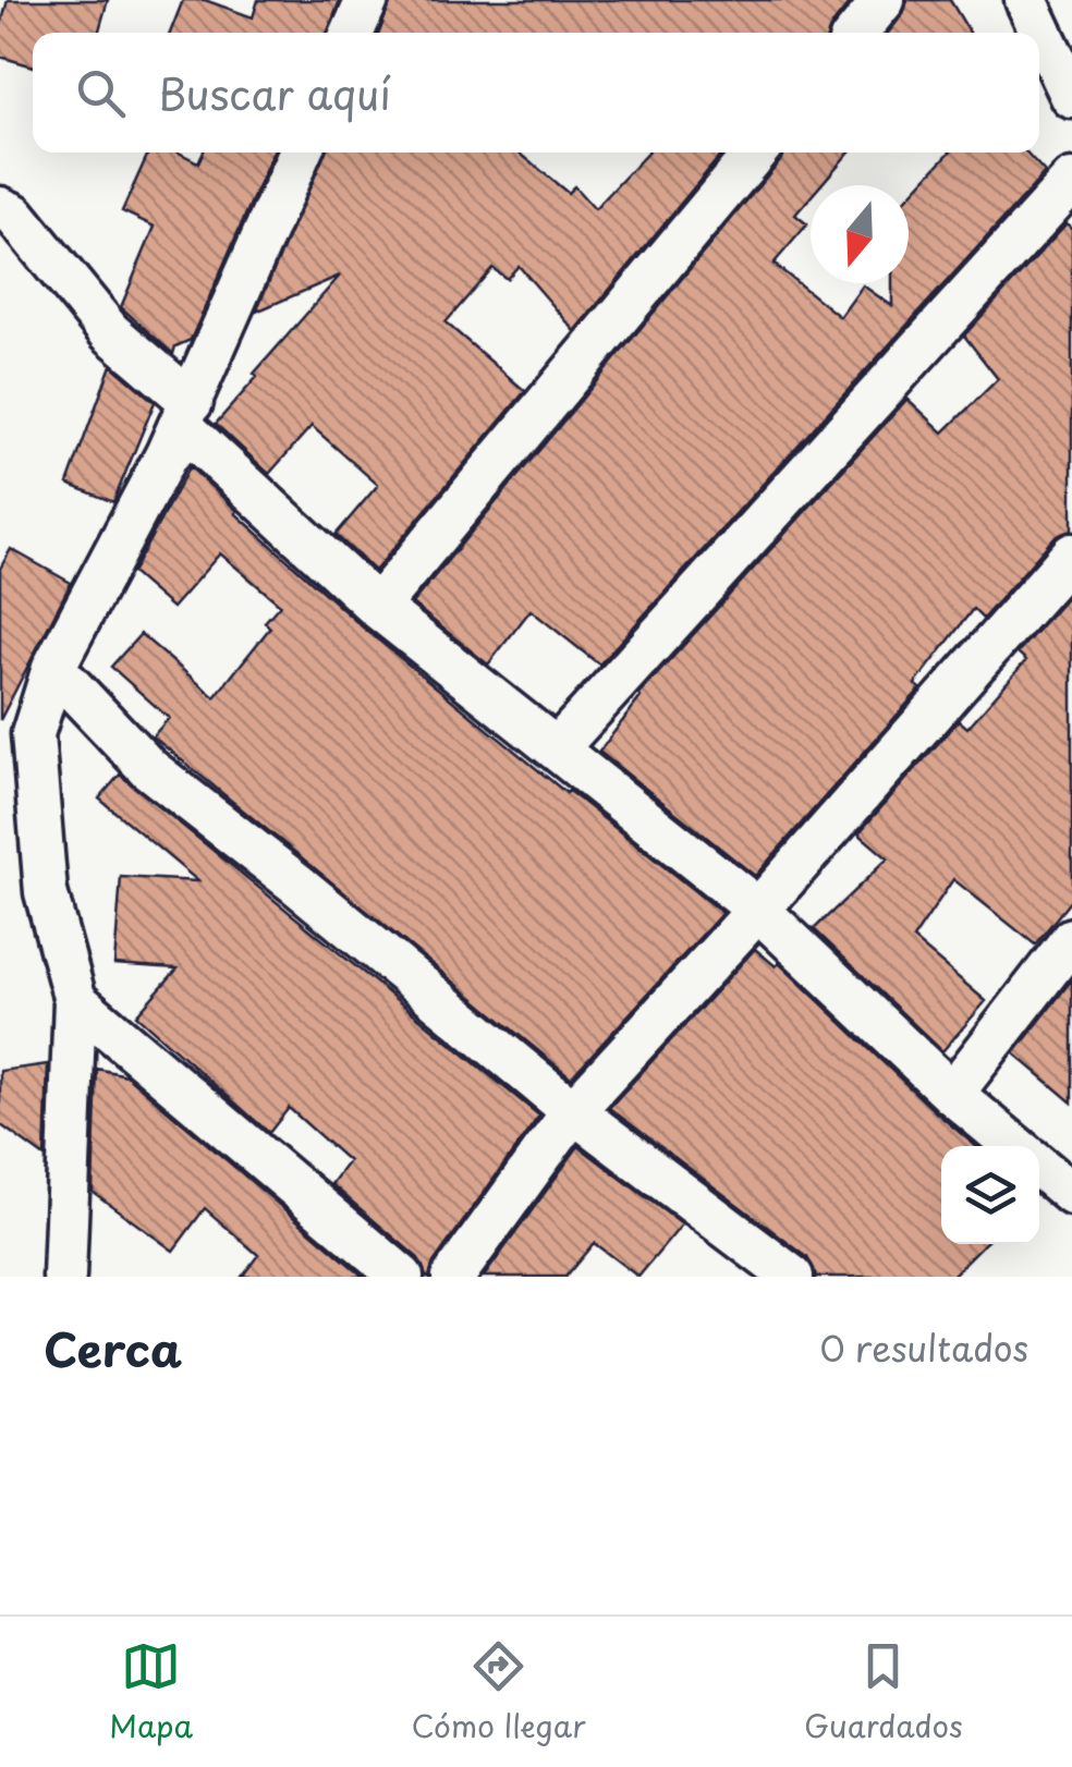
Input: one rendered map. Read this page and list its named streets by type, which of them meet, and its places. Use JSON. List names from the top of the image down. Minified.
{"north":"bottom","page":{"search":"Buscar aquí","heading":["Cerca","0 resultados"],"nav":["Mapa","Cómo llegar","Guardados"]}}
